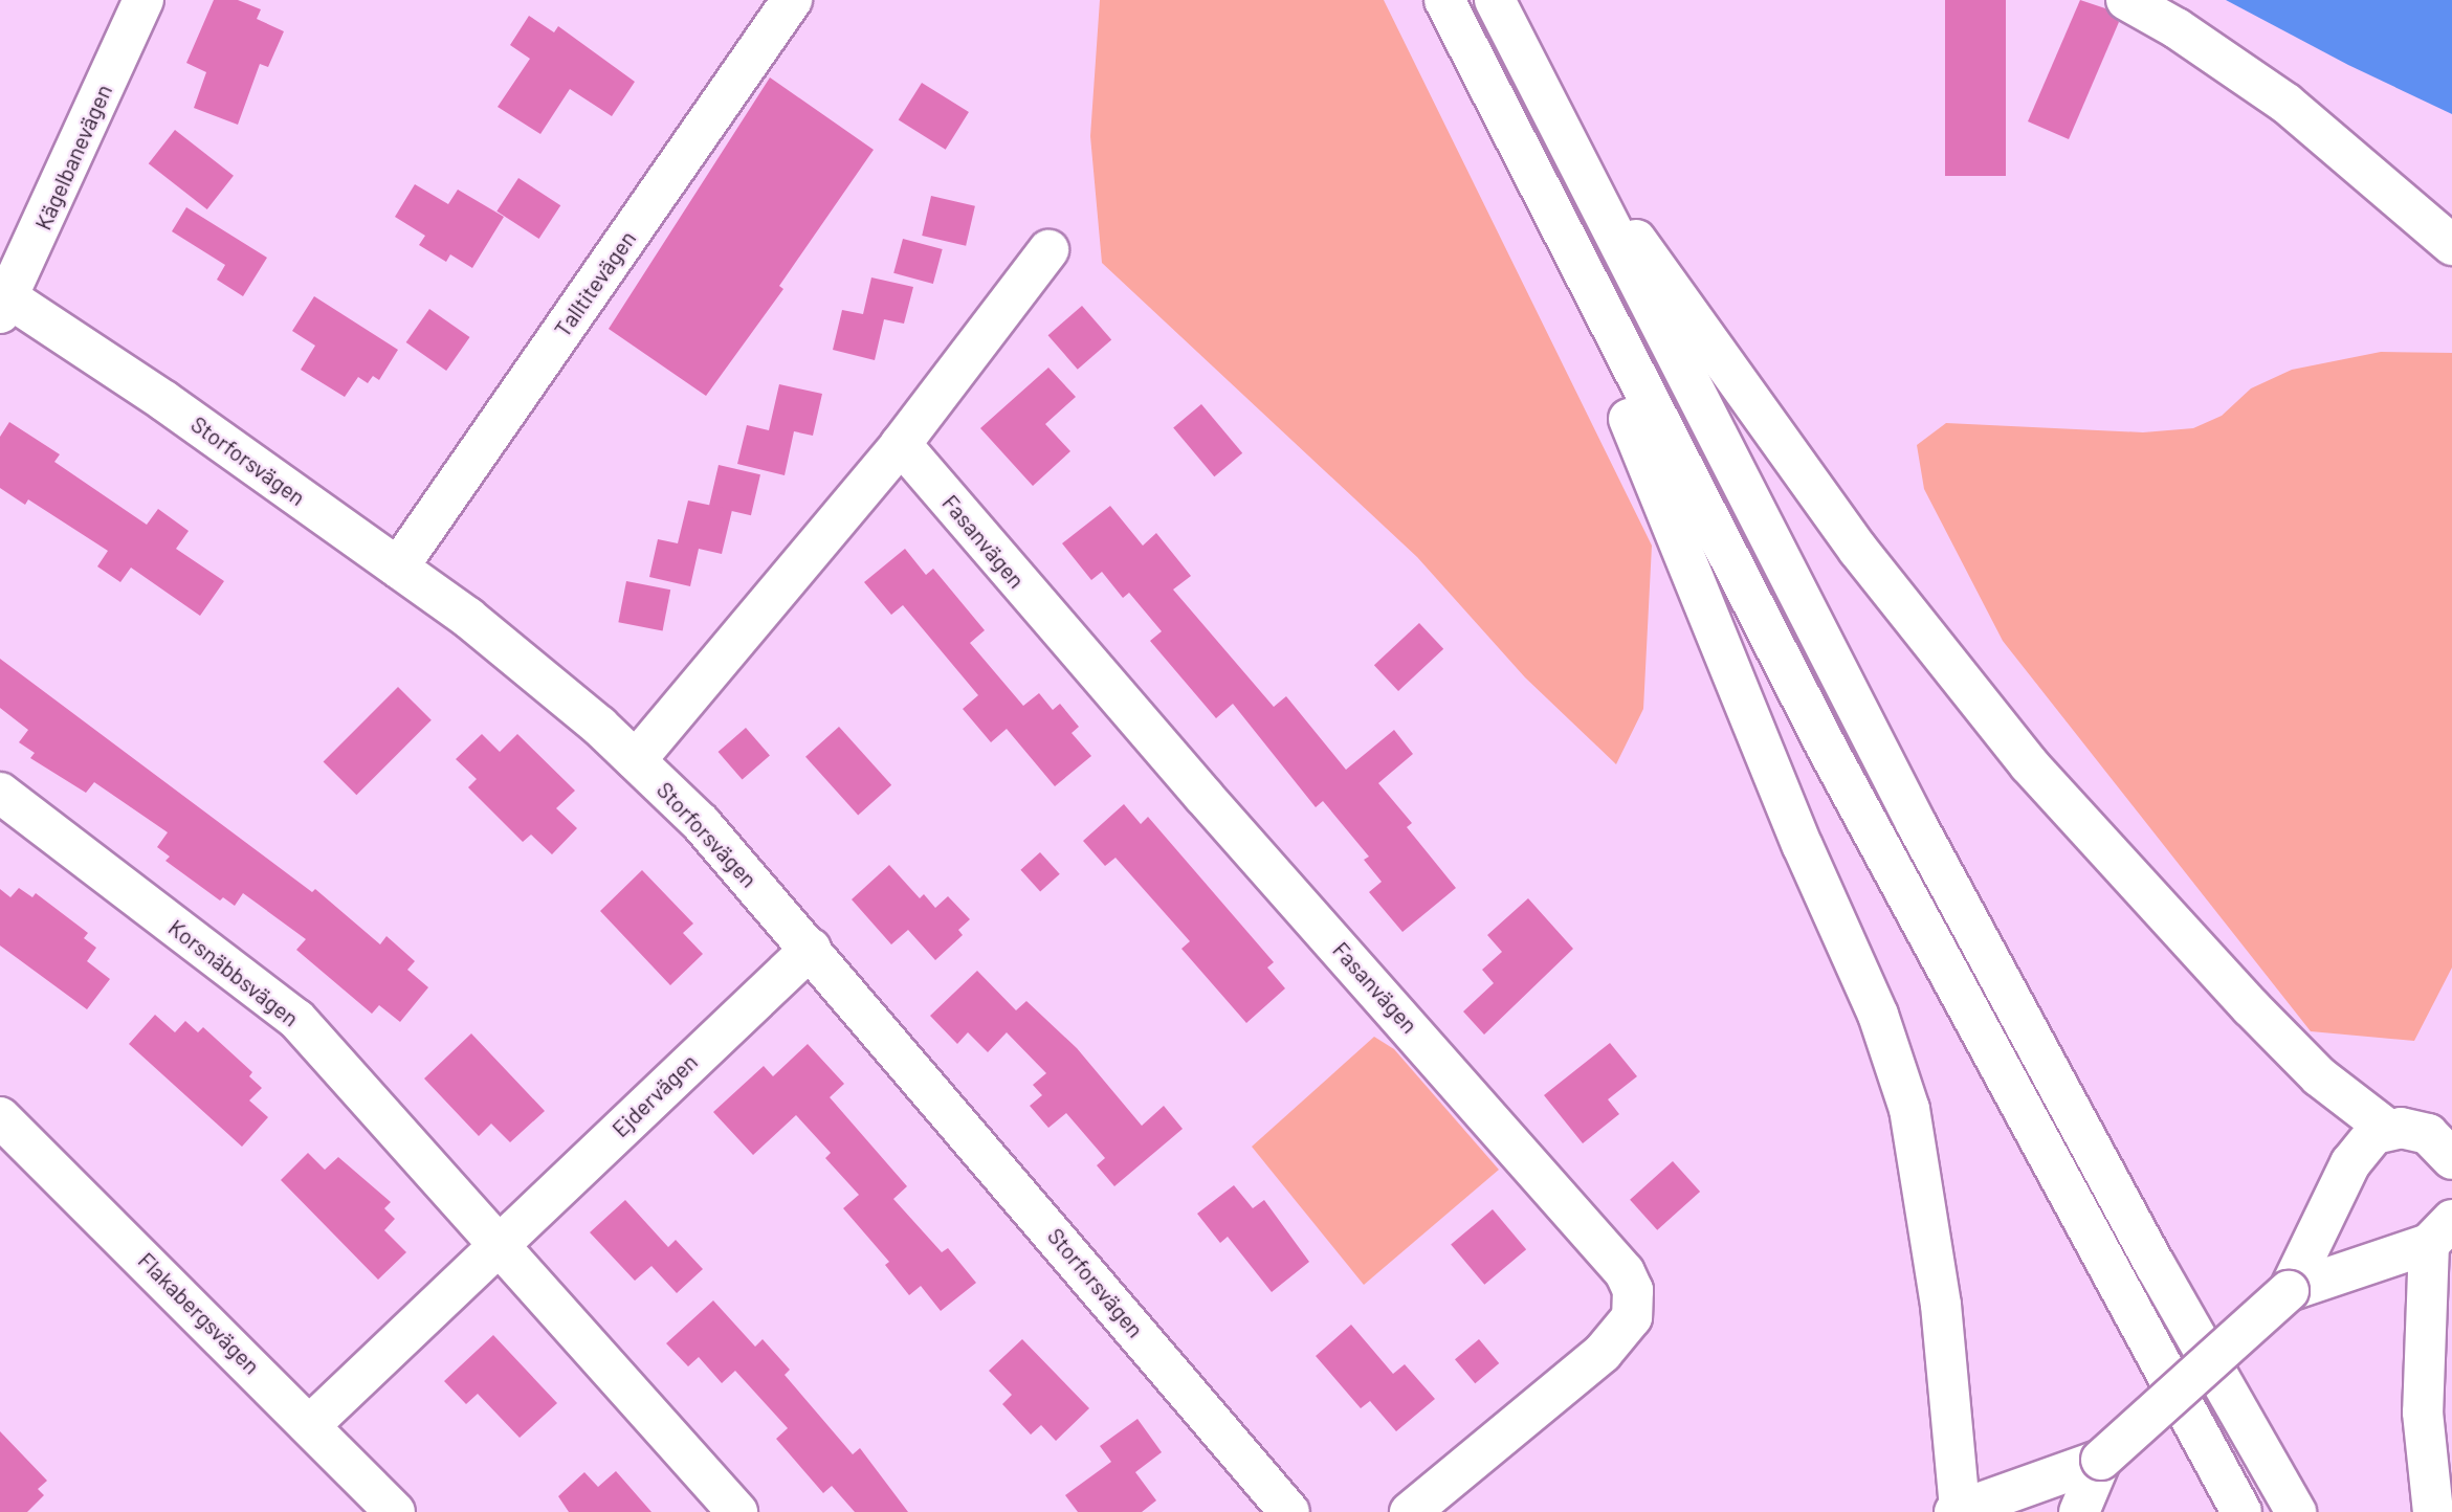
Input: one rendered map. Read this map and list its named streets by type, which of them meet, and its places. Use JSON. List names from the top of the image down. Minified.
{"streets":{"main road":["Kägelbanevägen","Talltitevägen","Storforsvägen","Fasanvägen","Korsnäbbsvägen","Ejdervägen","Flakabergsvägen"]},"crossings":[["Kägelbanevägen","Storforsvägen"],["Talltitevägen","Storforsvägen"],["Storforsvägen","Ejdervägen"],["Korsnäbbsvägen","Ejdervägen"],["Ejdervägen","Flakabergsvägen"]]}
